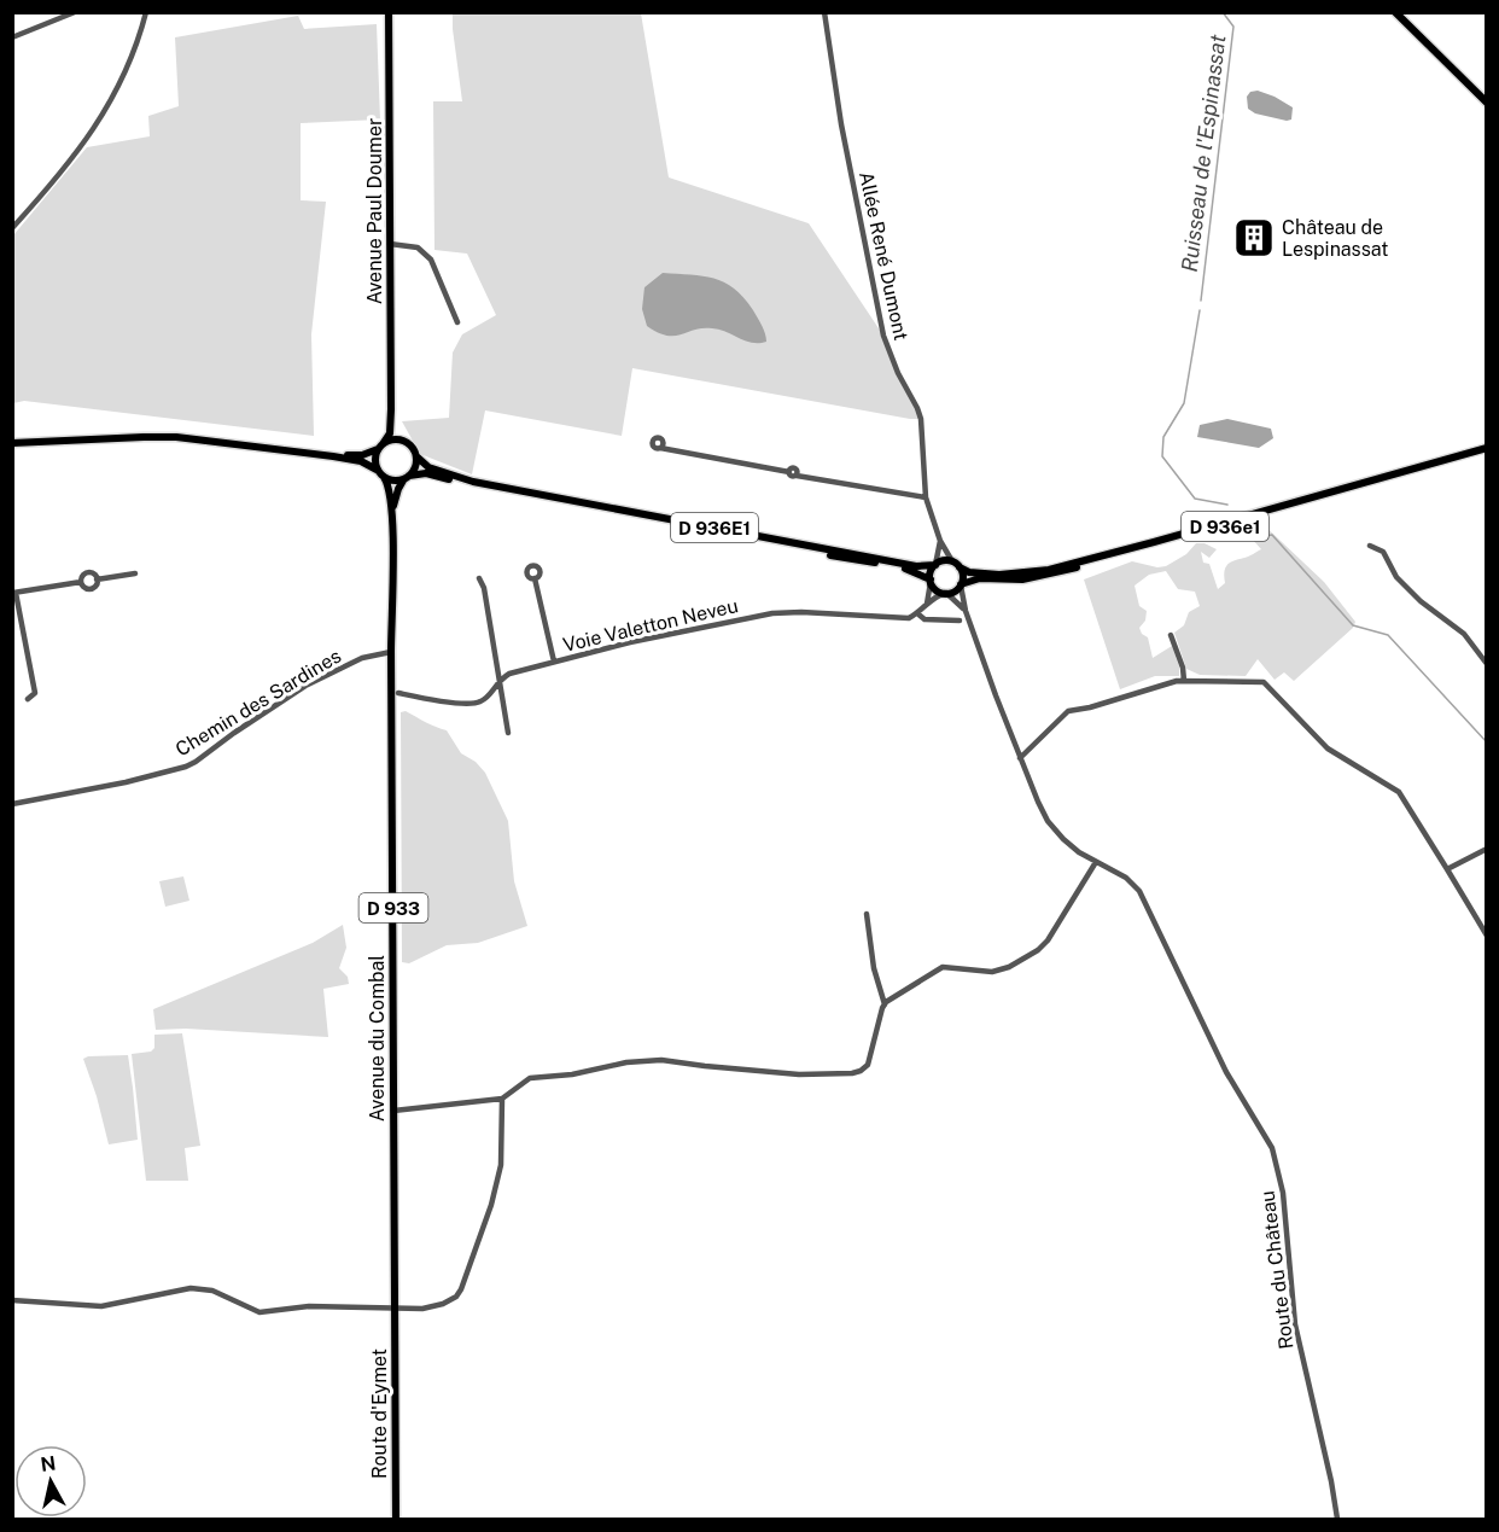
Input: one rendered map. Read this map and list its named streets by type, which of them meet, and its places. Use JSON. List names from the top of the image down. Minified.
{"streets":{"main road":["Avenue Paul Doumer","D 936e1","D 936E1","D 933","Avenue du Combal","Route d'Eymet"],"street":["Allée René Dumont","Voie Valetton Neveu","Chemin des Sardines","Route du Château"]},"crossings":[["Allée René Dumont","D 936e1"],["Allée René Dumont","D 936E1"],["Allée René Dumont","Route du Château"],["D 936e1","D 936E1"],["D 936e1","Route du Château"],["D 936E1","D 933"],["D 936E1","Route du Château"],["Chemin des Sardines","Avenue du Combal"],["D 933","Avenue du Combal"],["Avenue du Combal","Route d'Eymet"]],"water":["Ruisseau de l'Espinassat"],"places":{"building":["Château de Lespinassat"]},"north":"top"}
